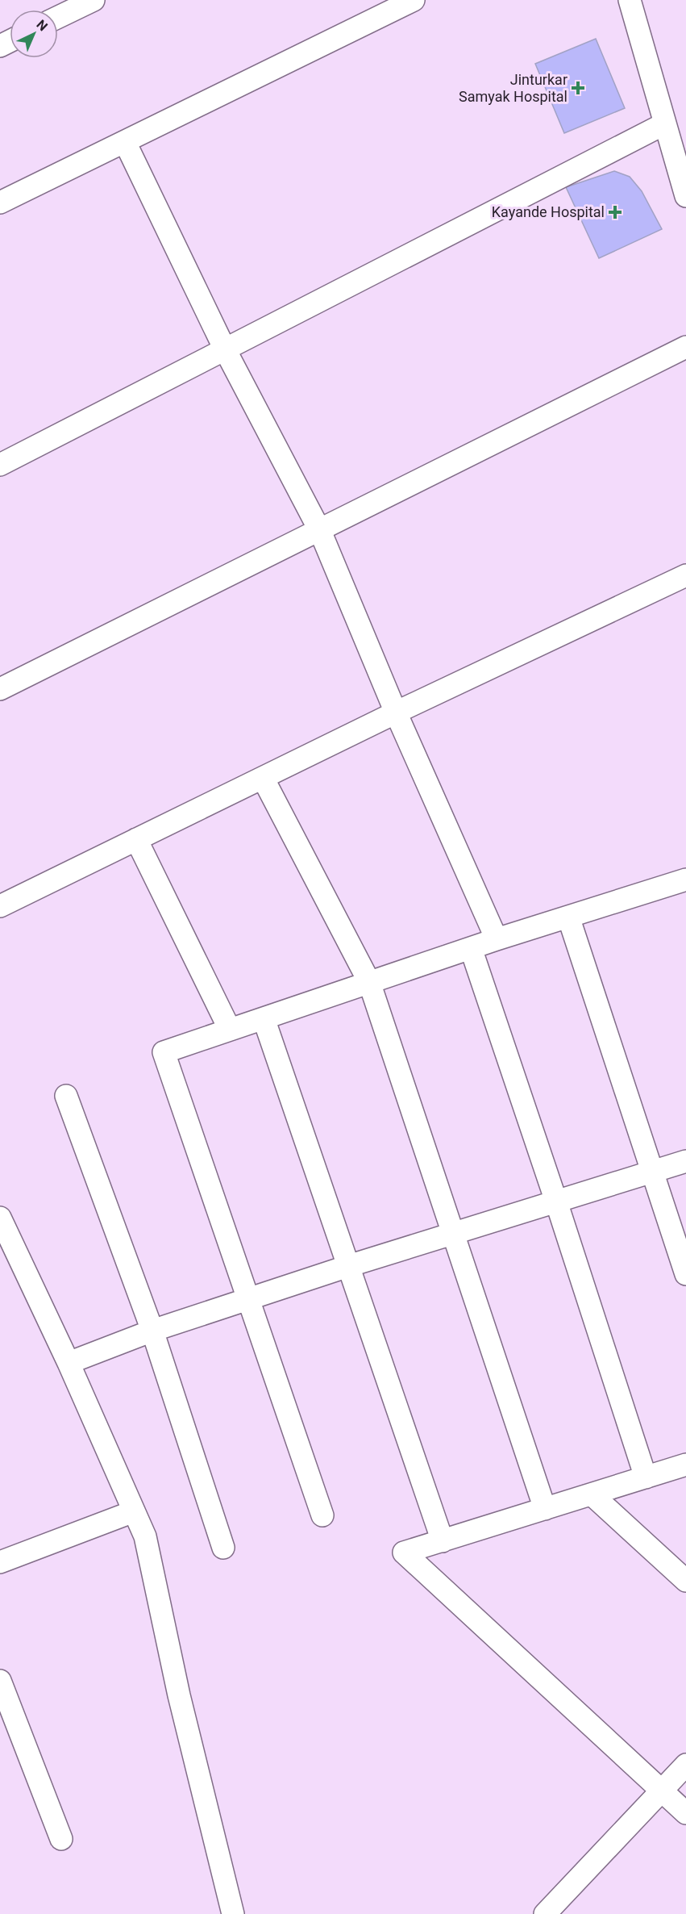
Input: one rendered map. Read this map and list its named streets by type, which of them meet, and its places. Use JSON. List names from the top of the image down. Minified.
{"places":{"health":["Jinturkar Samyak Hospital","Kayande Hospital"]},"north":"top right"}
